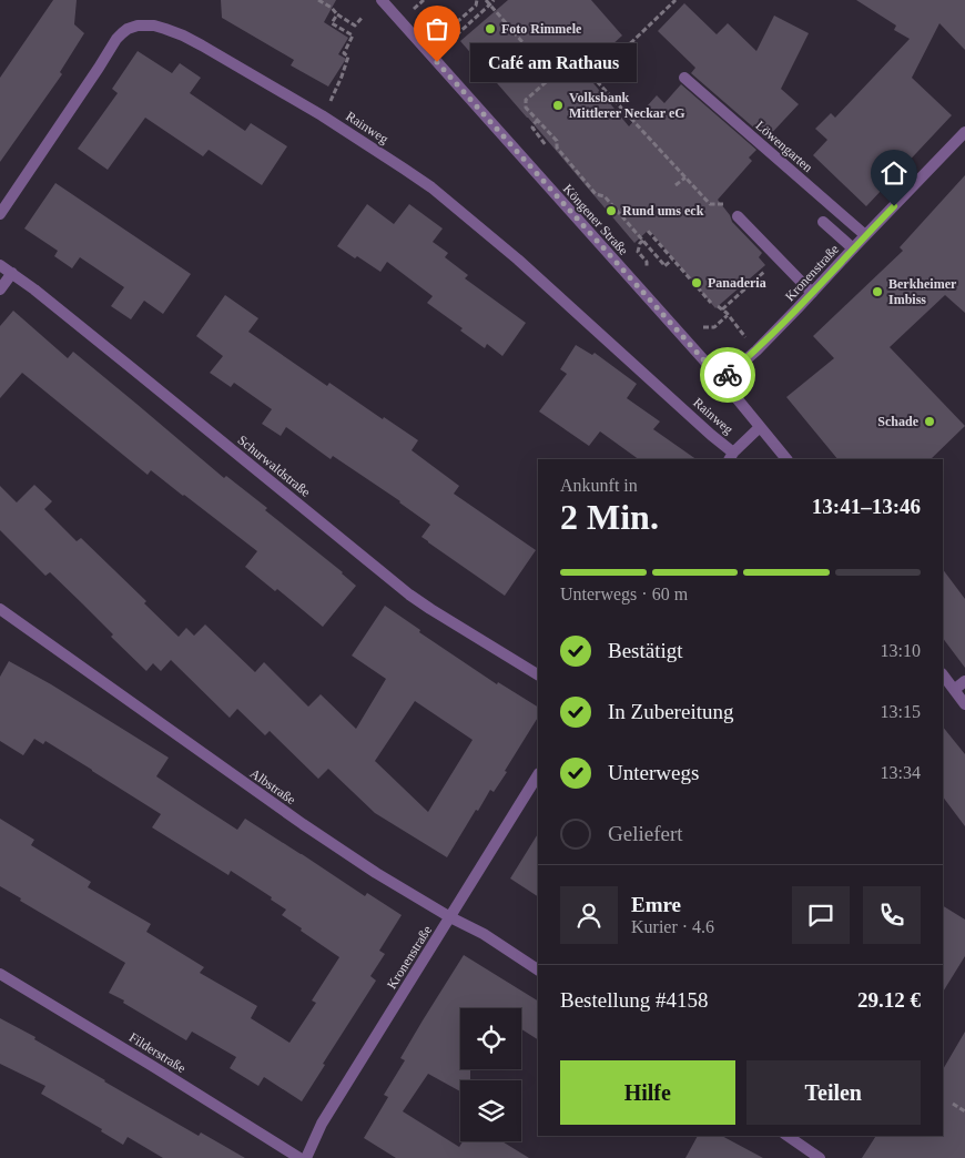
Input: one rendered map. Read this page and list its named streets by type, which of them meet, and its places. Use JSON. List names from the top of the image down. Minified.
{"streets":{"street":["Rainweg","Löwengarten","Köngener Straße","Kronenstraße","Schurwaldstraße","Albstraße","Filderstraße"]},"crossings":[["Löwengarten","Kronenstraße"],["Köngener Straße","Kronenstraße"],["Kronenstraße","Albstraße"]],"places":["Foto Rimmele","Café am Rathaus","Volksbank Mittlerer Neckar eG","Rund ums eck","Panaderia","Berkheimer Imbiss","Schade"],"page":{"bubble":"Café am Rathaus","heading":["2 Min.","Ankunft in","13:41–13:46"],"panel":["Emre","Kurier · 4.6","Bestellung #4158","29.12 €"],"bar":"Unterwegs · 60 m","list":[["Bestätigt","13:10"],["In Zubereitung","13:15"],["Unterwegs","13:34"],"Geliefert"],"buttons":["Hilfe","Teilen"]}}
